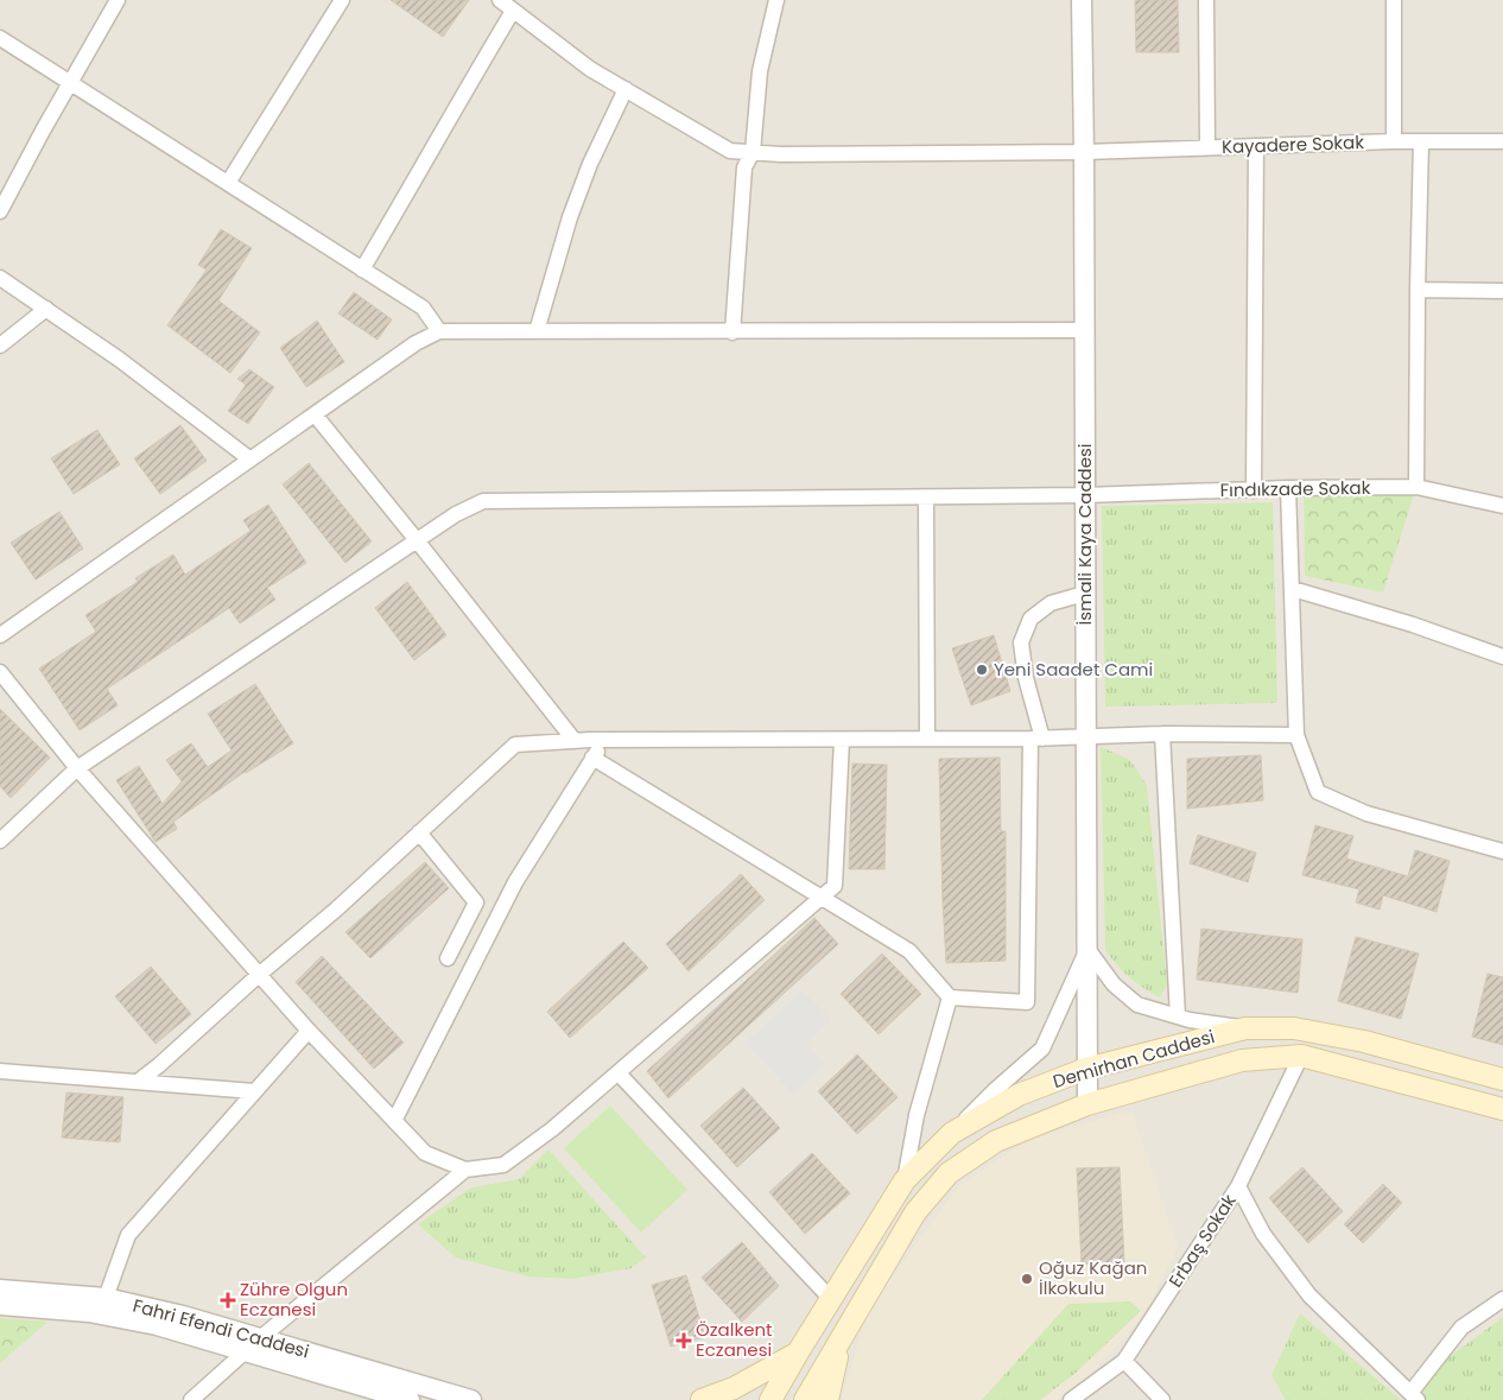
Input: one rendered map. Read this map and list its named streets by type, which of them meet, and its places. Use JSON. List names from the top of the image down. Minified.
{"streets":{"main road":["Demirhan Caddesi"],"street":["Kayadere Sokak","Fındıkzade Sokak","İsmali Kaya Caddesi","Erbaş Sokak","Fahri Efendi Caddesi"]},"crossings":[["Kayadere Sokak","İsmali Kaya Caddesi"],["Fındıkzade Sokak","İsmali Kaya Caddesi"],["İsmali Kaya Caddesi","Demirhan Caddesi"],["Demirhan Caddesi","Erbaş Sokak"]],"places":{"other":["Yeni Saadet Cami","Oğuz Kağan İlkokulu"],"health":["Zühre Olgun Eczanesi","Özalkent Eczanesi"]}}
